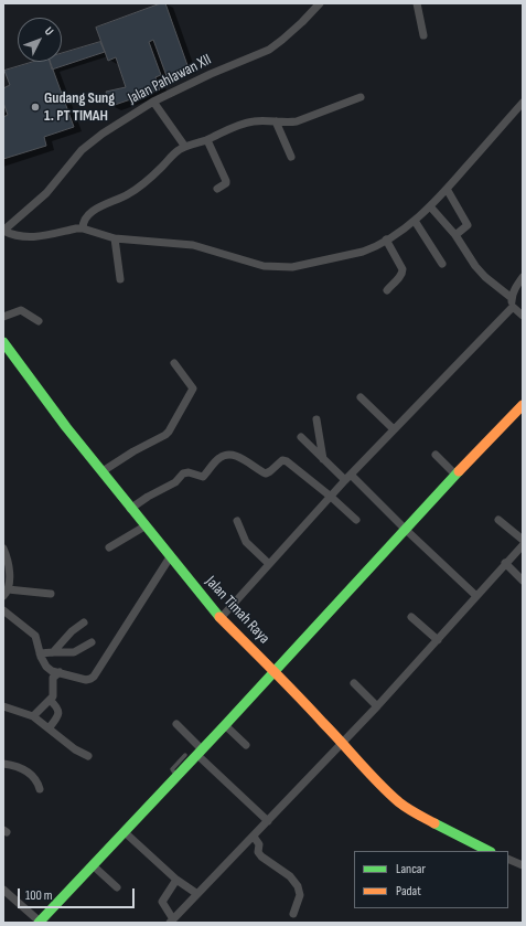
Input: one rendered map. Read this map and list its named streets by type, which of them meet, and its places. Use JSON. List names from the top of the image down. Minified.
{"streets":{"street":["Jalan Pahlawan XII","Jalan Timah Raya"]},"places":["Gudang Sung 1. PT TIMAH"],"legend":["Lancar","Padat"],"scale_bar":"100 m","north":"top right"}
